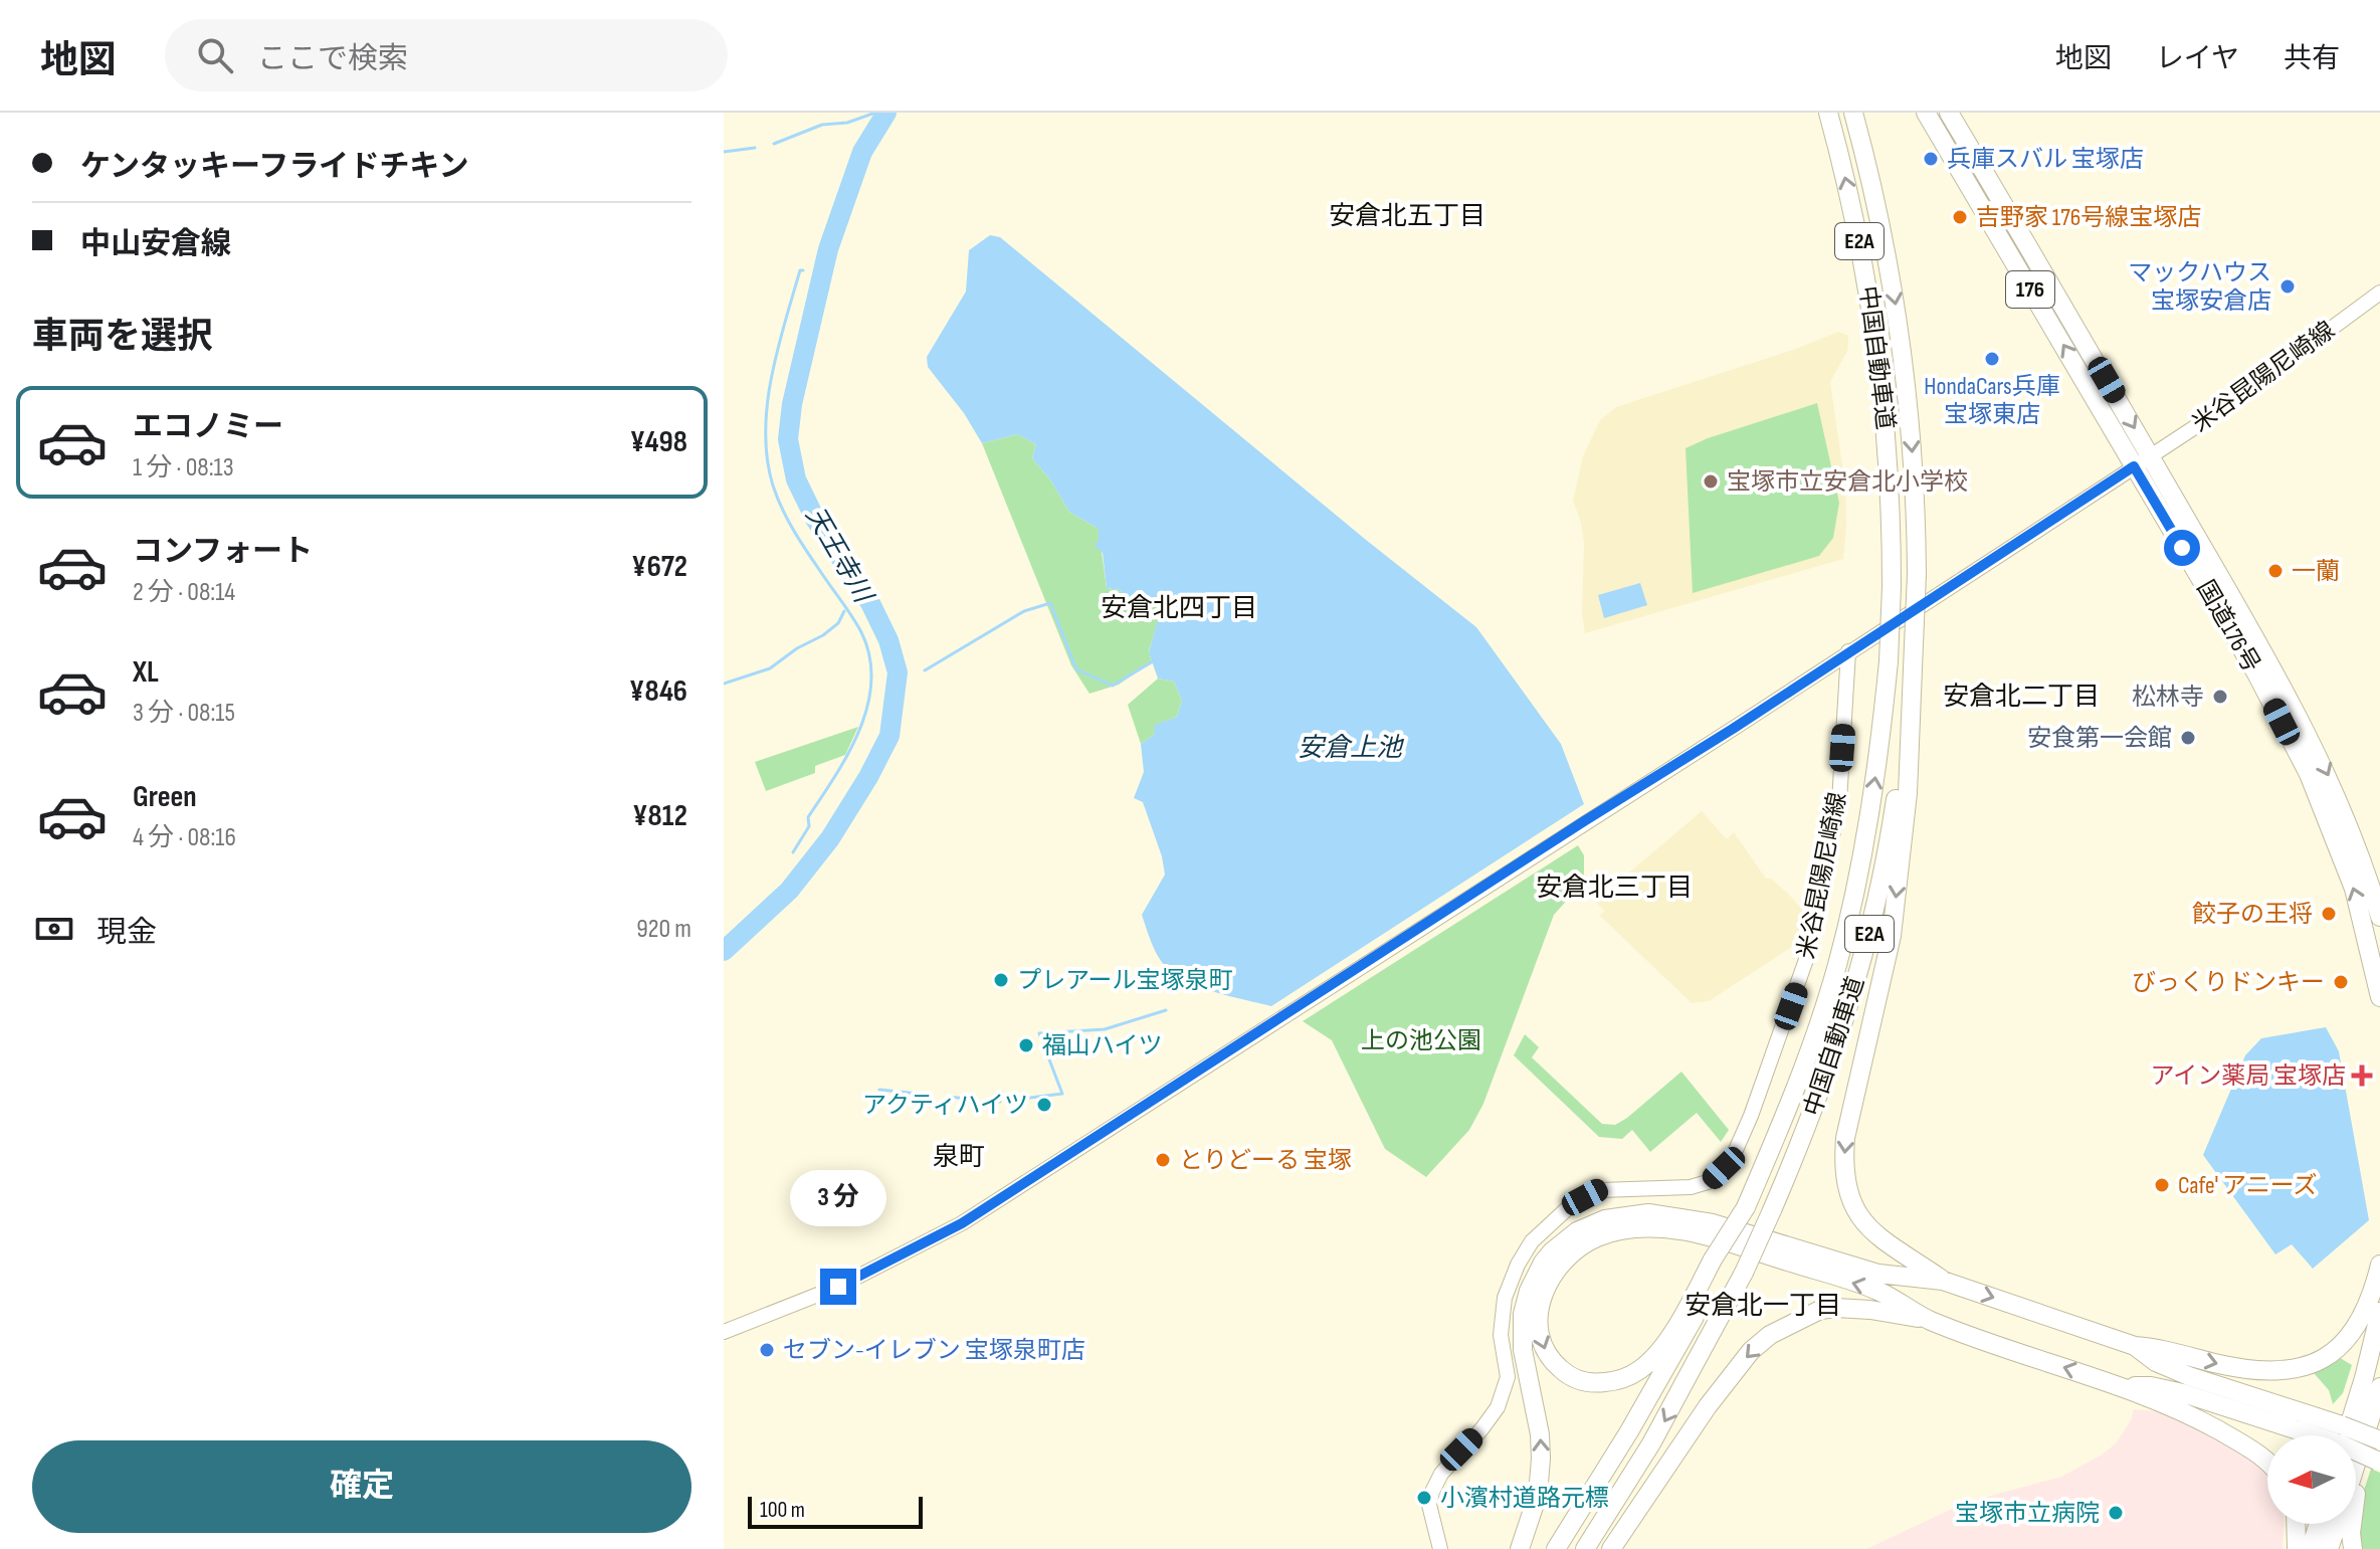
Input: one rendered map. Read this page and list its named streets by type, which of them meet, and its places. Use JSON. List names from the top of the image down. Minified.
{"streets":{"highway":["E2A","176","中国自動車道","国道176号"],"main road":["米谷昆陽尼崎線"]},"crossings":[["米谷昆陽尼崎線","国道176号"]],"districts":["安倉北五丁目","安倉北四丁目","安倉北二丁目","安倉北三丁目","泉町","安倉北一丁目"],"water":["天王寺川","安倉上池"],"parks":["上の池公園"],"places":{"other":["兵庫スバル 宝塚店","吉野家 176号線宝塚店","マックハウス 宝塚安倉店","HondaCars兵庫 宝塚東店","宝塚市立安倉北小学校","一蘭","松林寺","安食第一会館","餃子の王将","プレアール宝塚泉町","びっくりドンキー","福山ハイツ","アクティハイツ","とりどーる 宝塚","Cafe' アニーズ","セブン-イレブン 宝塚泉町店","小濱村道路元標","宝塚市立病院"],"health":["アイン薬局 宝塚店"]},"scale_bar":"100 m","north":"left","page":{"header":"地図","search":"ここで検索","nav":["地図","レイヤ","共有"],"banner":["ケンタッキーフライドチキン","中山安倉線"],"heading":"車両を選択","list":[{"name":"エコノミー","note":"1 分 · 08:13","value":"¥498"},{"name":"コンフォート","note":"2 分 · 08:14","value":"¥672"},{"name":"XL","note":"3 分 · 08:15","value":"¥846"},{"name":"Green","note":"4 分 · 08:16","value":"¥812"}],"pay":["現金","920 m"],"bubble":"3 分","buttons":"確定","scale":"100 m"}}
